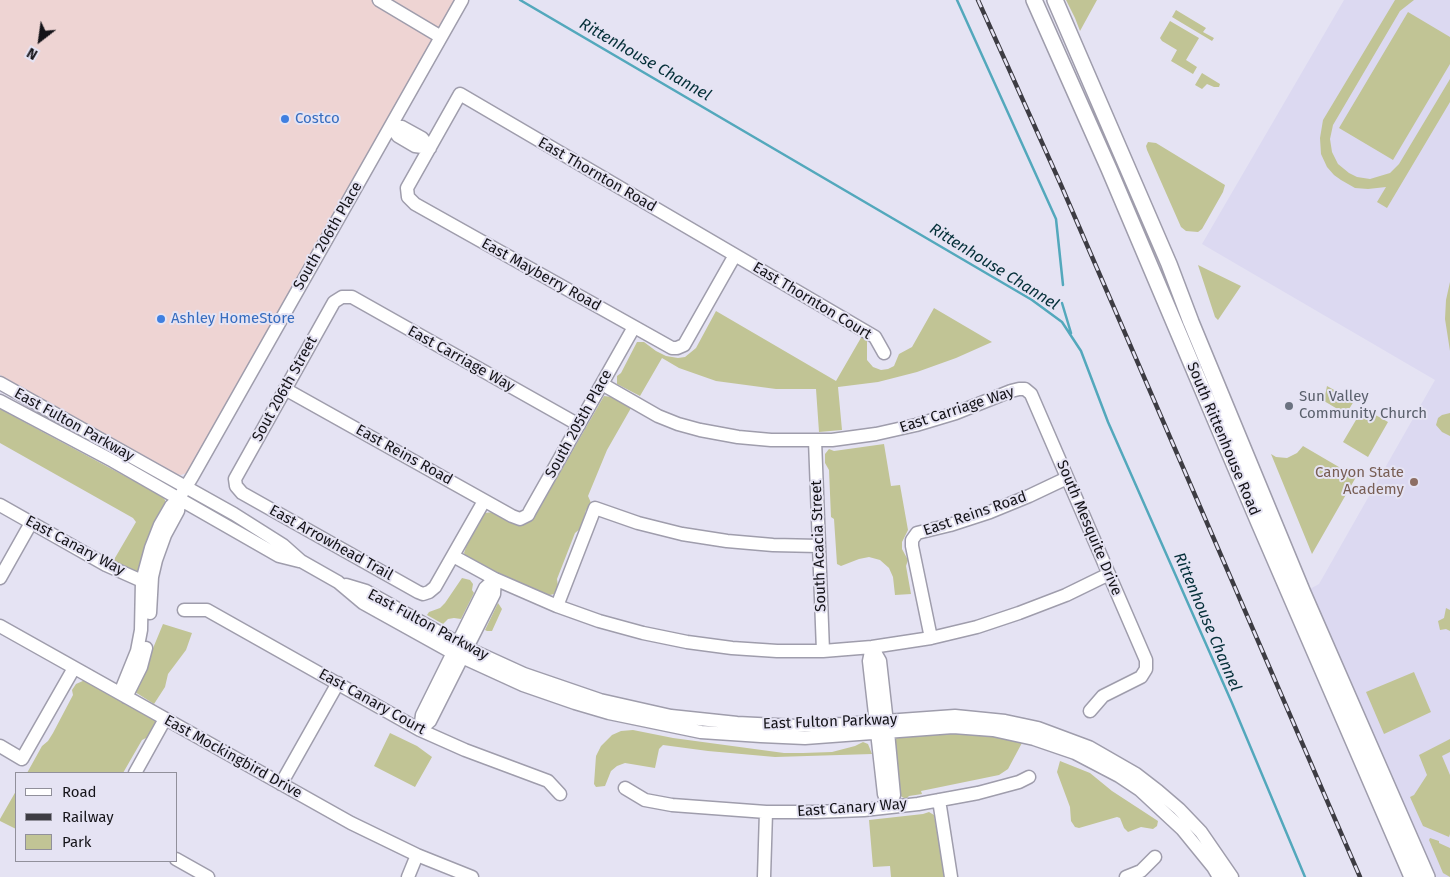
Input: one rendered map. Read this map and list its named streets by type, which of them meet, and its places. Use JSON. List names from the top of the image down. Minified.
{"streets":{"main road":["South Rittenhouse Road"],"street":["East Thornton Road","South 206th Place","East Mayberry Road","East Thornton Court","East Carriage Way","Sout 206th Street","South 205th Place","East Fulton Parkway","East Reins Road","South Mesquite Drive","East Arrowhead Trail","East Canary Way","South Acacia Street","East Canary Court","East Mockingbird Drive"]},"crossings":[["East Thornton Road","East Mayberry Road"],["East Thornton Road","East Thornton Court"],["South 206th Place","East Fulton Parkway"],["South 206th Place","East Canary Way"],["South 206th Place","East Mockingbird Drive"],["East Mayberry Road","East Thornton Court"],["East Mayberry Road","South 205th Place"],["East Carriage Way","Sout 206th Street"],["East Carriage Way","South 205th Place"],["East Carriage Way","South Mesquite Drive"],["East Carriage Way","South Acacia Street"],["Sout 206th Street","East Reins Road"],["Sout 206th Street","East Arrowhead Trail"],["South 205th Place","East Reins Road"],["East Reins Road","South Mesquite Drive"]],"water":["Rittenhouse Channel"],"places":["Costco","Ashley HomeStore","Sun Valley Community Church","Canyon State Academy"],"legend":["Road","Railway","Park"],"north":"bottom left"}
